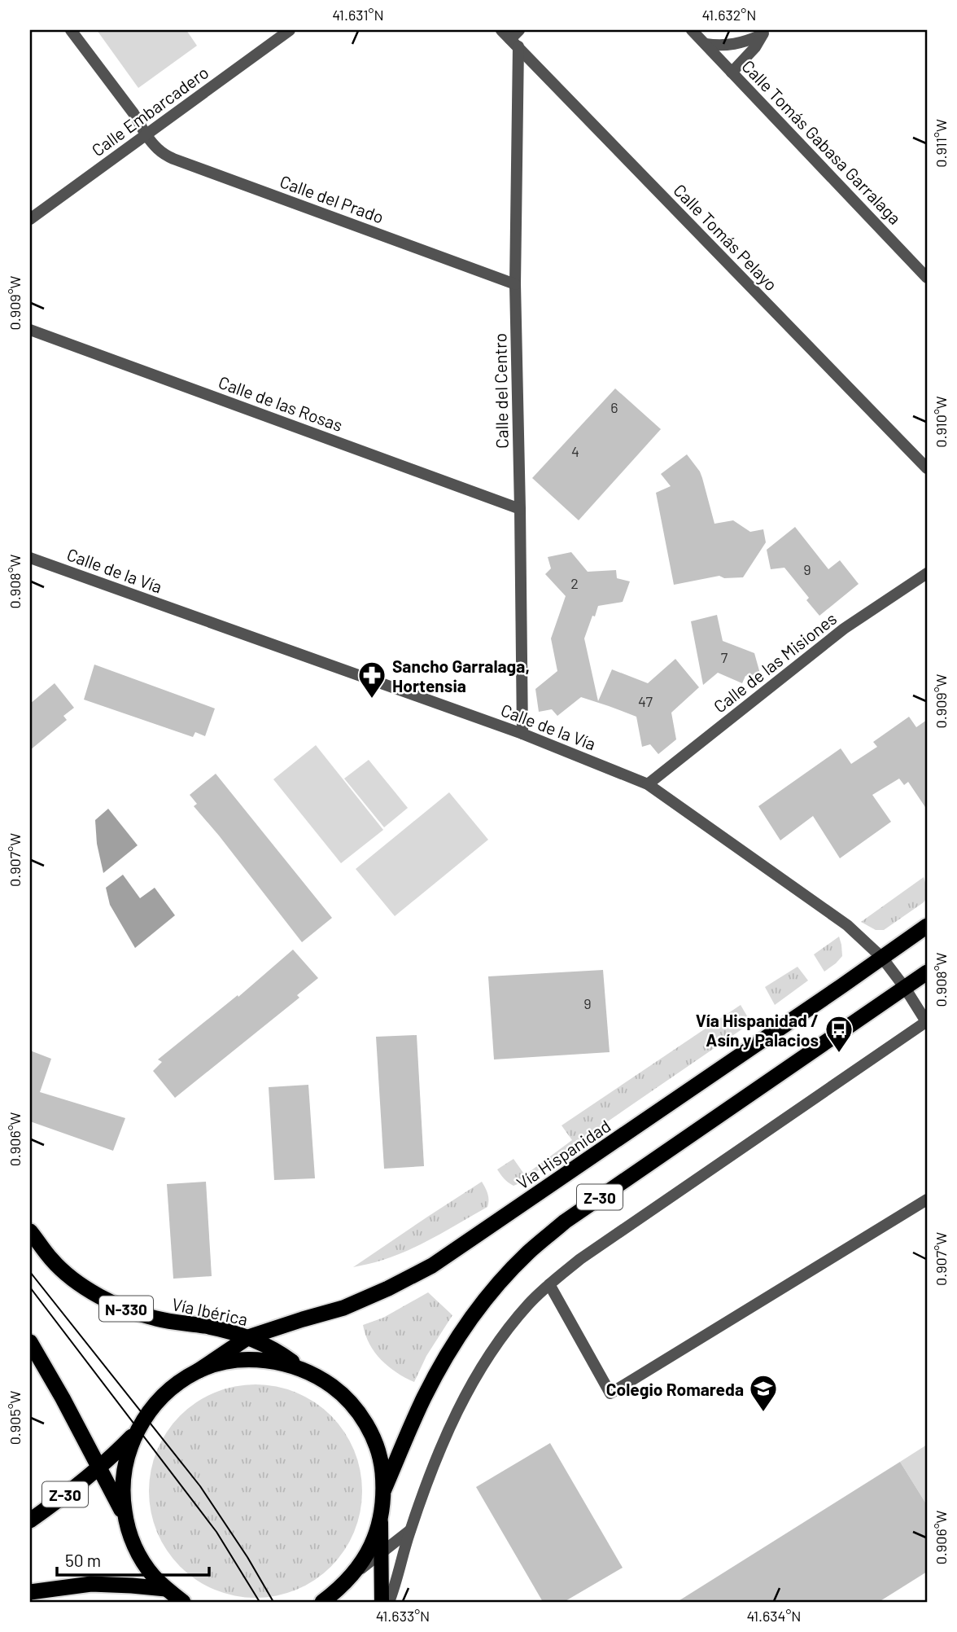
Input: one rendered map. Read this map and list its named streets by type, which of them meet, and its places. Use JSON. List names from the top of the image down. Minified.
{"streets":{"highway":["Vía Hispanidad","Z-30","N-330","Vía Ibérica"],"street":["Calle Embarcadero","Calle Tomás Gabasa Garralaga","Calle del Prado","Calle Tomás Pelayo","Calle del Centro","Calle de las Rosas","Calle de la Vía","Calle de las Misiones"]},"crossings":[["Calle Embarcadero","Calle del Prado"],["Calle del Prado","Calle del Centro"],["Calle Tomás Pelayo","Calle del Centro"],["Calle del Centro","Calle de las Rosas"],["Calle del Centro","Calle de la Vía"],["Calle de la Vía","Calle de las Misiones"],["Calle de la Vía","Vía Hispanidad"],["Calle de la Vía","Z-30"],["Vía Hispanidad","Z-30"],["Vía Hispanidad","Vía Ibérica"]],"places":{"pharmacy":["Sancho Garralaga, Hortensia"],"bus stop":["Vía Hispanidad / Asín y Palacios"],"school or university":["Colegio Romareda"]},"house_numbers":["6","4","9","2","7","47","9"],"scale_bar":"50 m","coordinates":["41.631°N","41.632°N","0.911°W","0.909°W","0.910°W","0.908°W","0.907°W","0.906°W","0.905°W","41.633°N","41.634°N"]}
